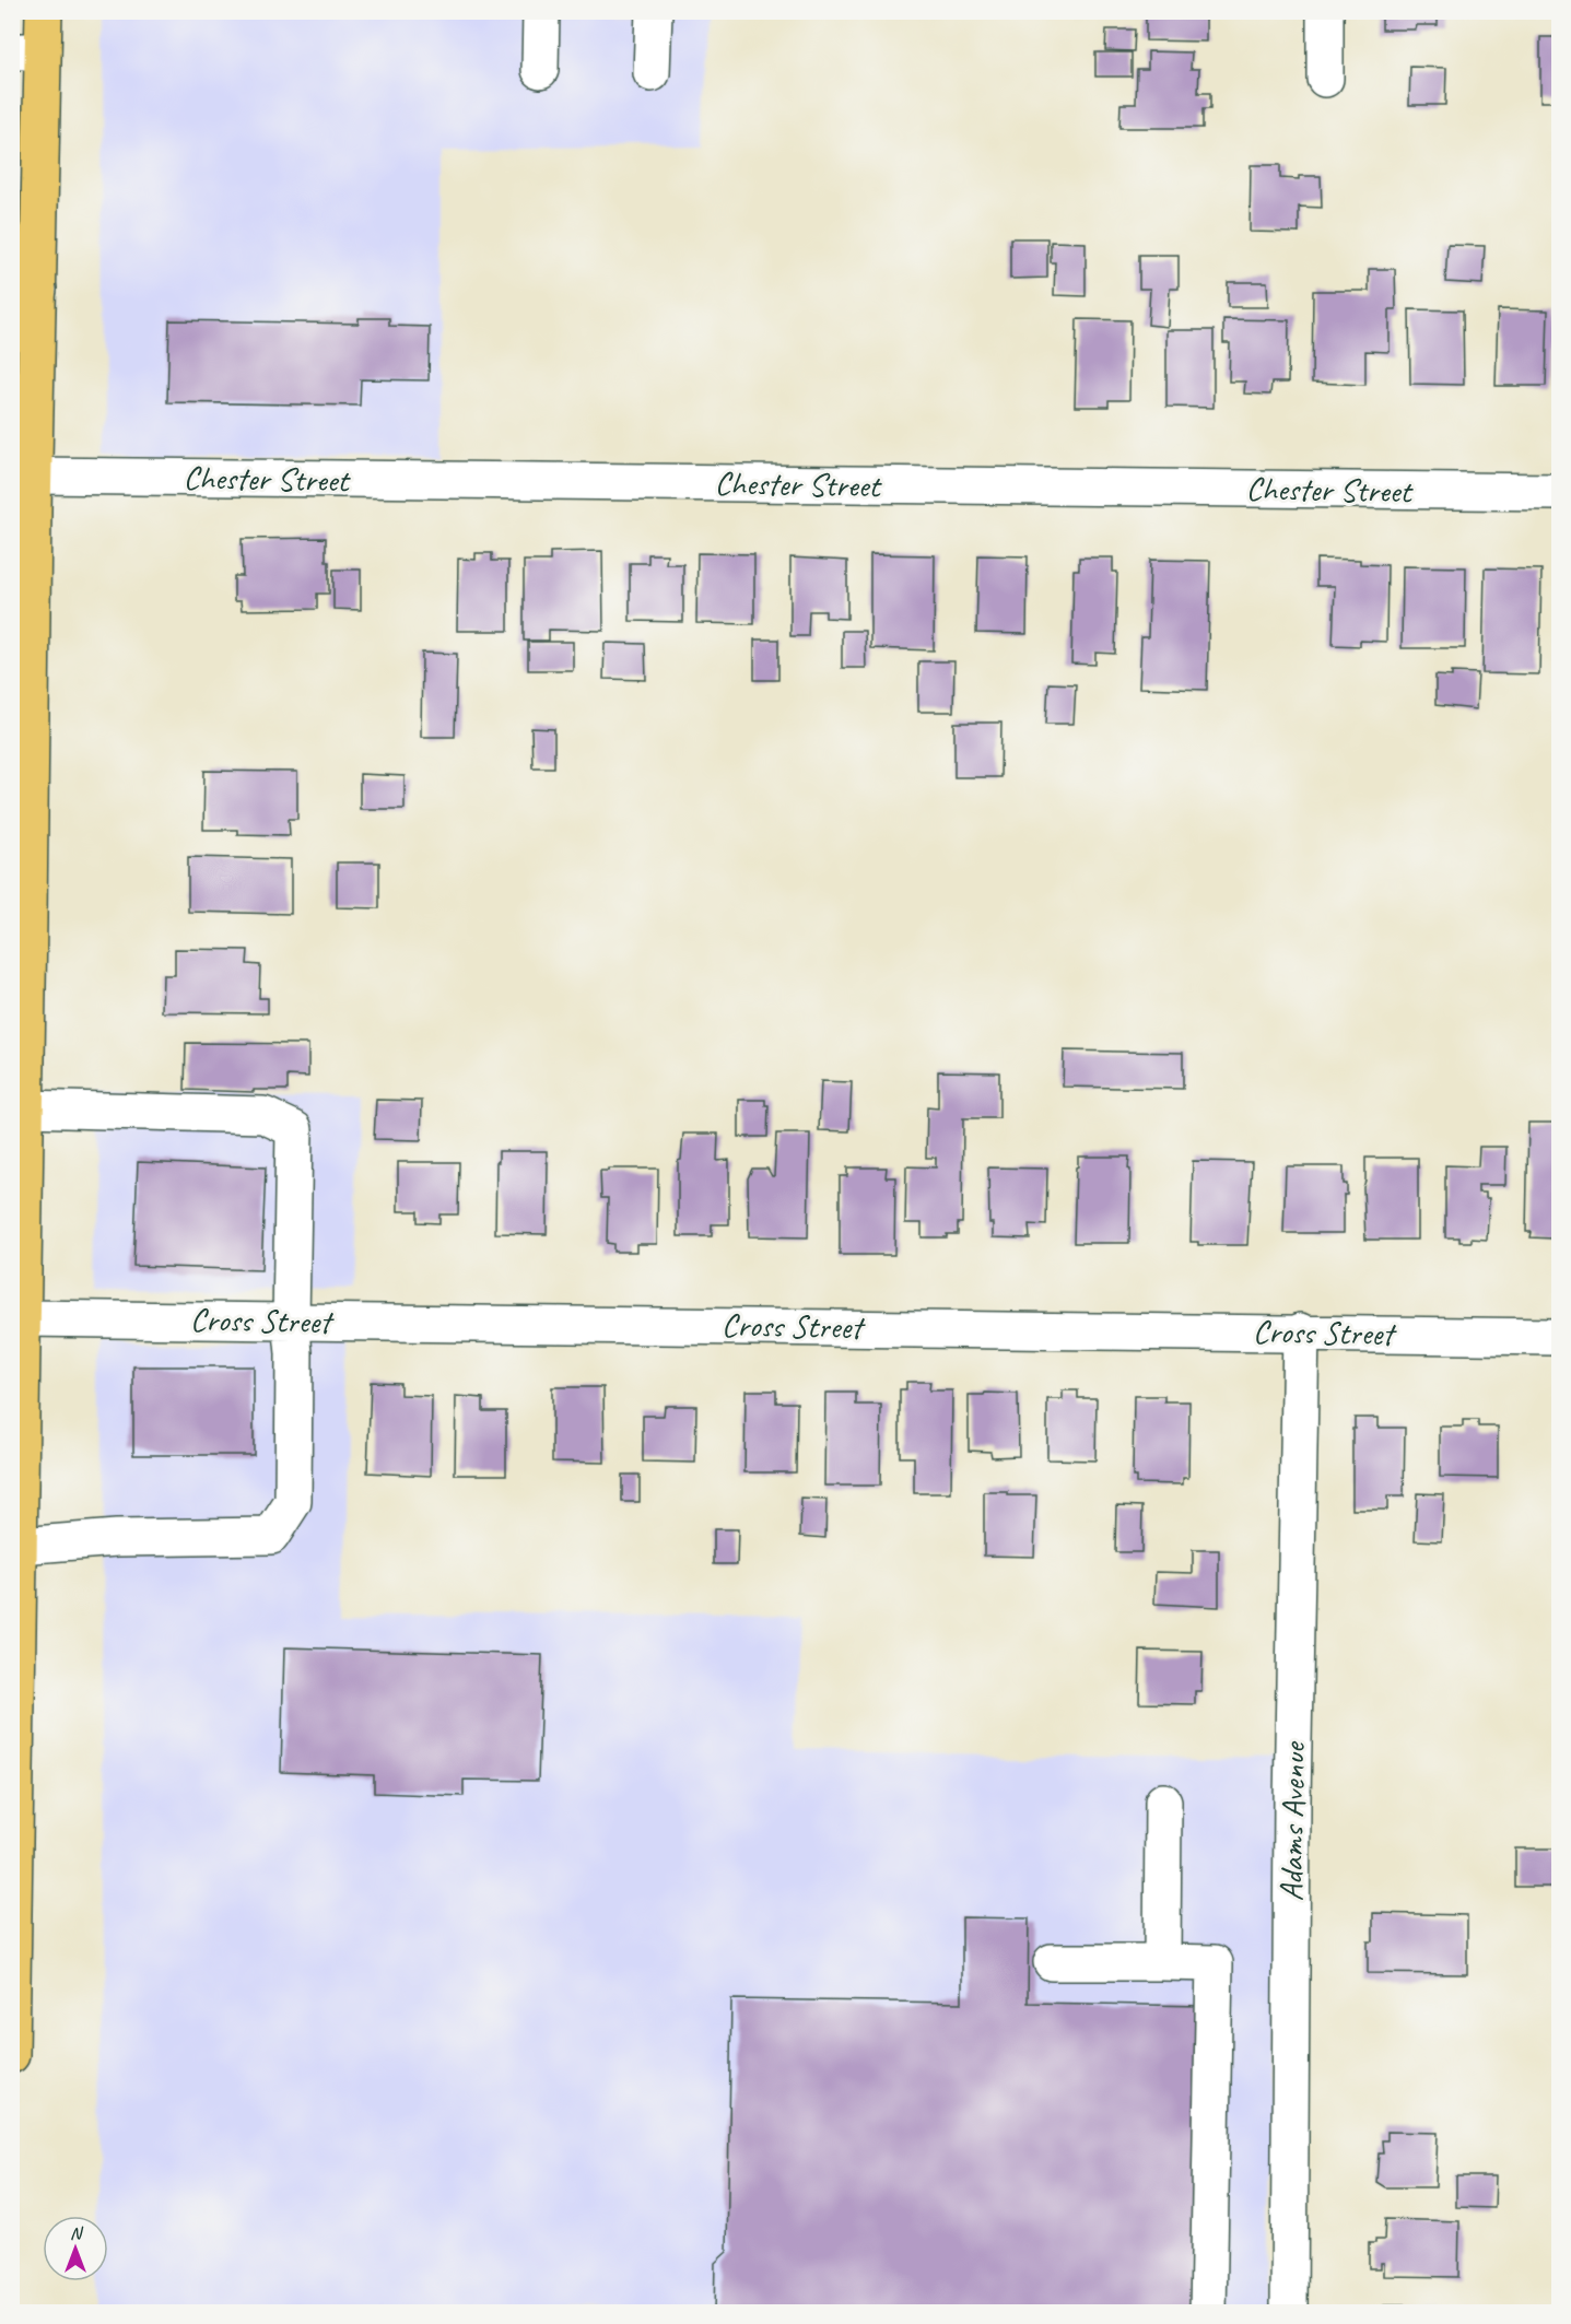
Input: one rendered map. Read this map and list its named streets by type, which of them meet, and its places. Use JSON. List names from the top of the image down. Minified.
{"streets":{"street":["Chester Street","Cross Street","Adams Avenue"]},"crossings":[["Cross Street","Adams Avenue"]],"north":"top"}
